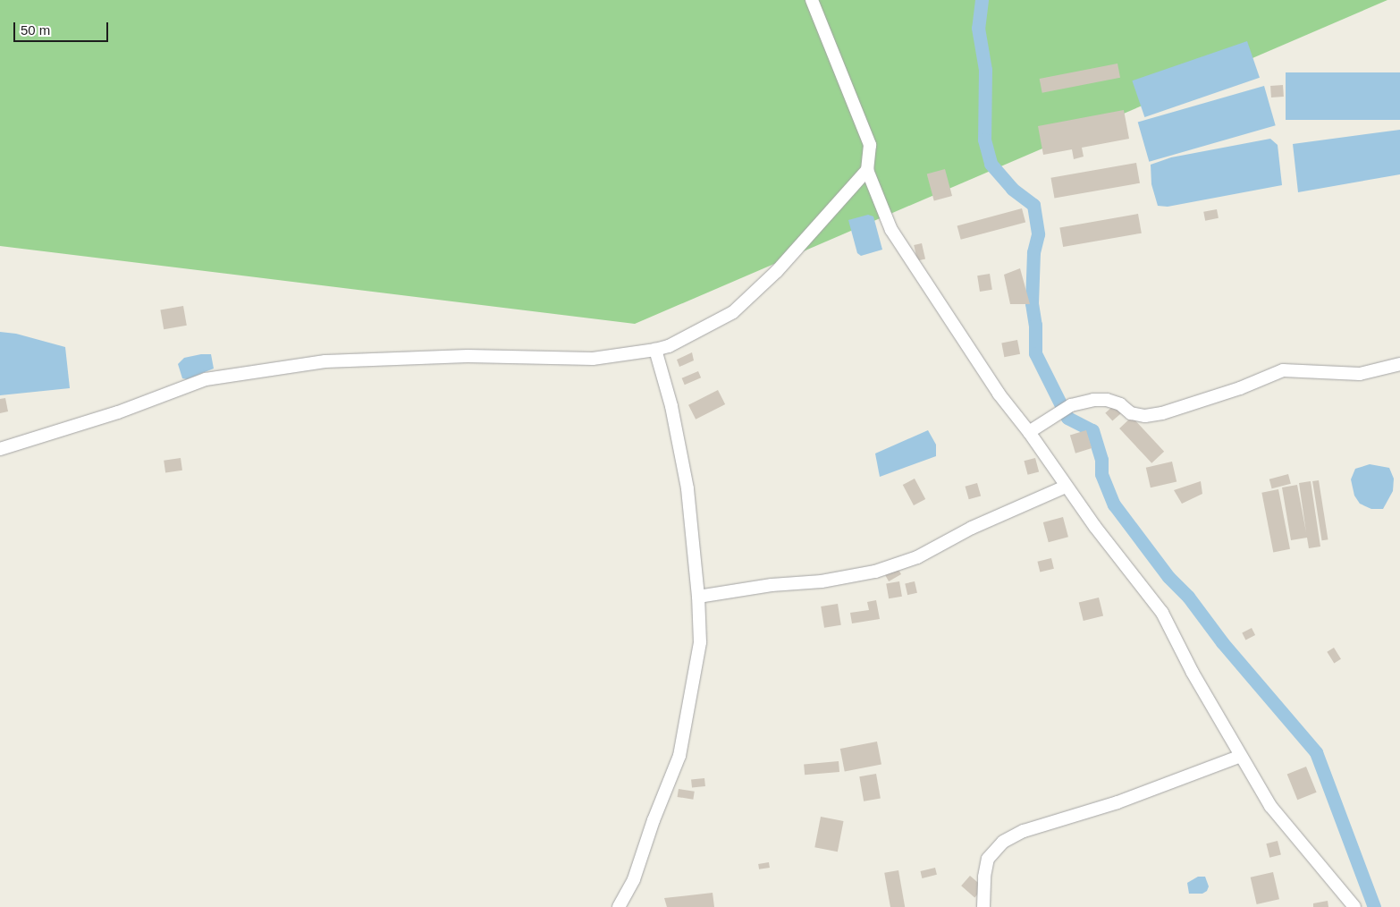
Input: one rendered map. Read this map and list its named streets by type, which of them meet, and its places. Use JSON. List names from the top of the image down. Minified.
{"scale_bar":"50 m"}
